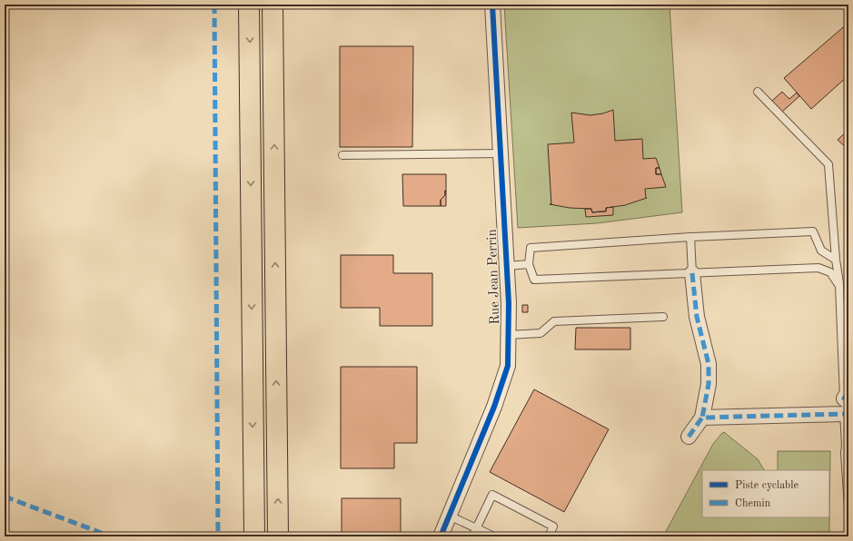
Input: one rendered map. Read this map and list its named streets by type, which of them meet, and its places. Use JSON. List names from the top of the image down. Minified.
{"streets":{"street":["Rue Jean Perrin"]},"legend":["Piste cyclable","Chemin"]}
